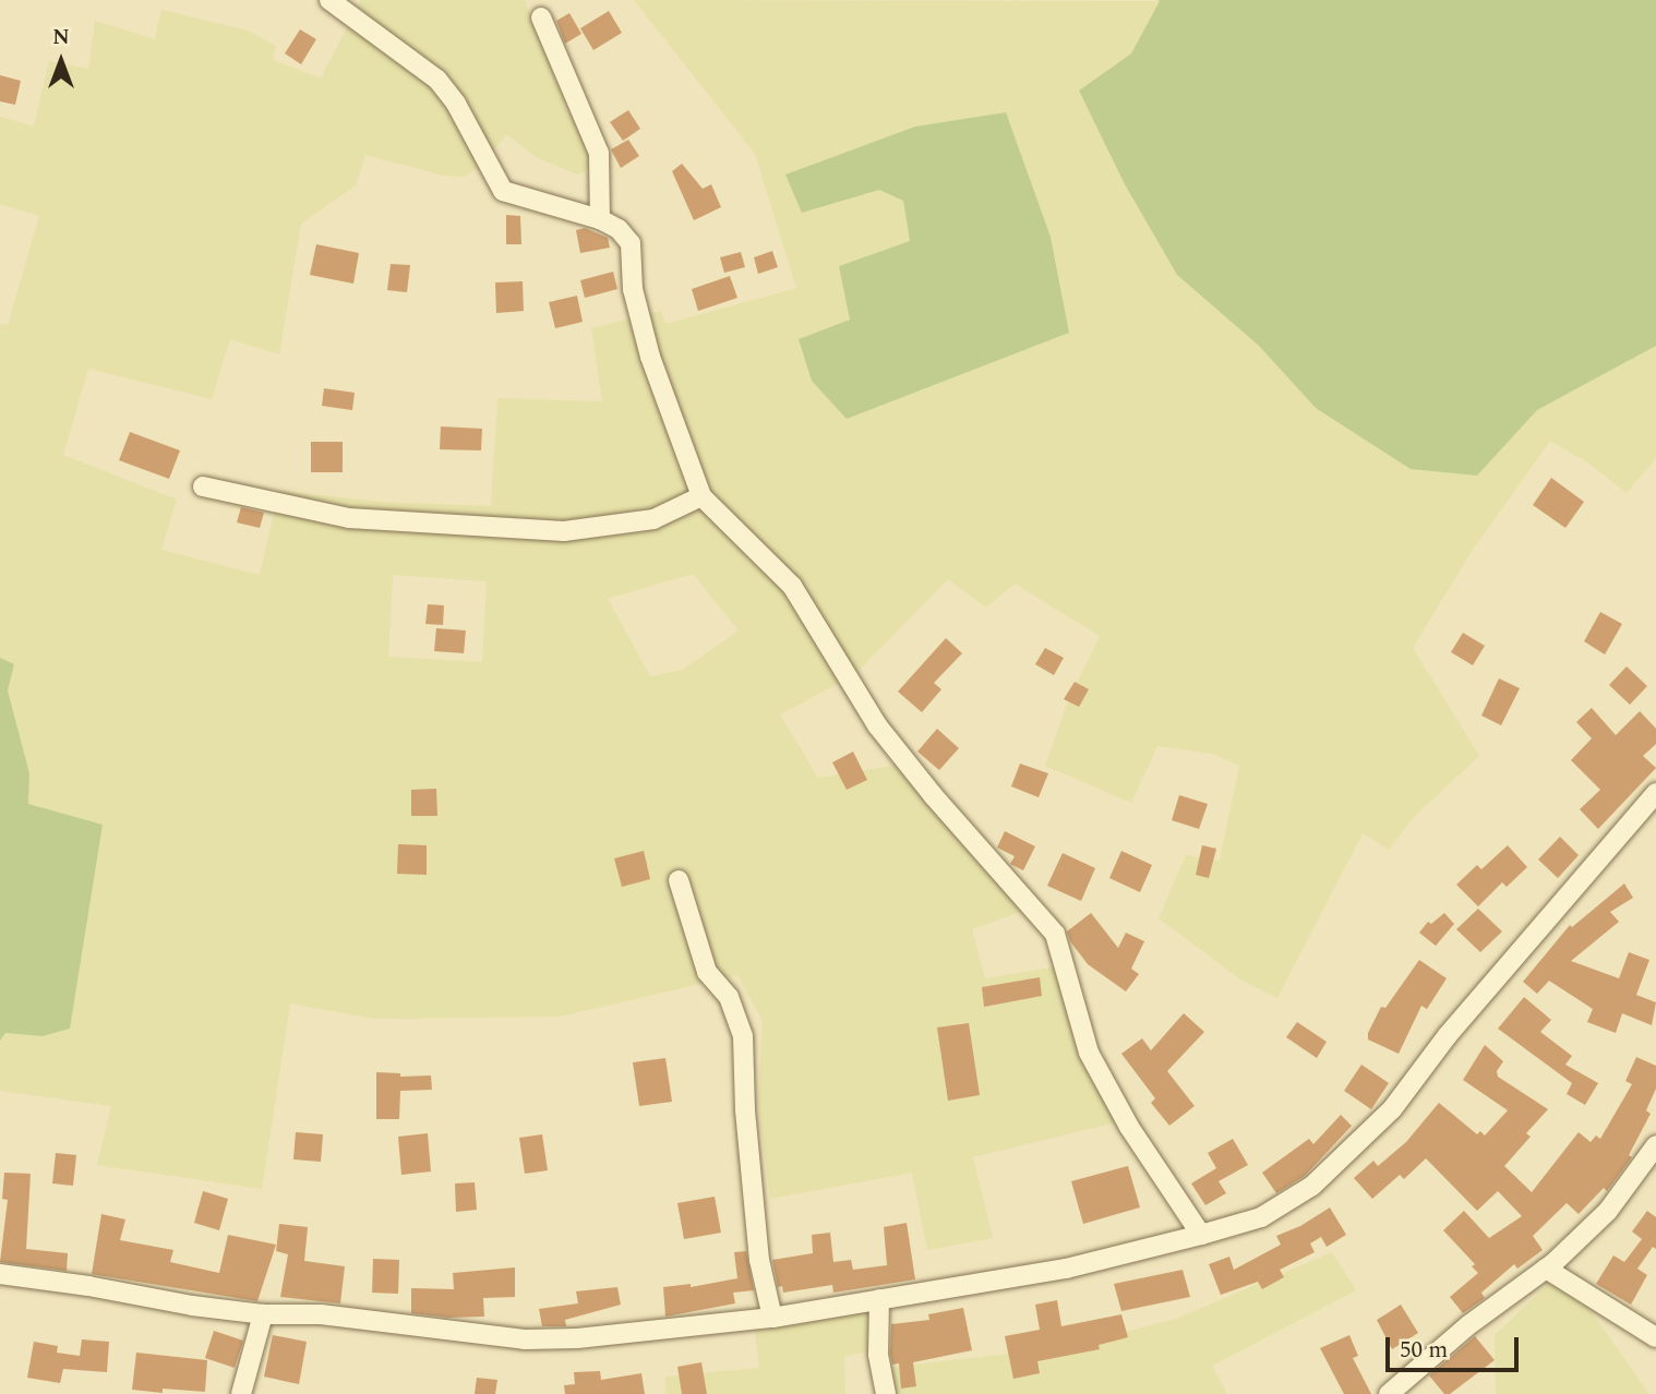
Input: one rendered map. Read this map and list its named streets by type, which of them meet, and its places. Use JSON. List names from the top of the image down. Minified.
{"scale_bar":"50 m","north":"top"}
